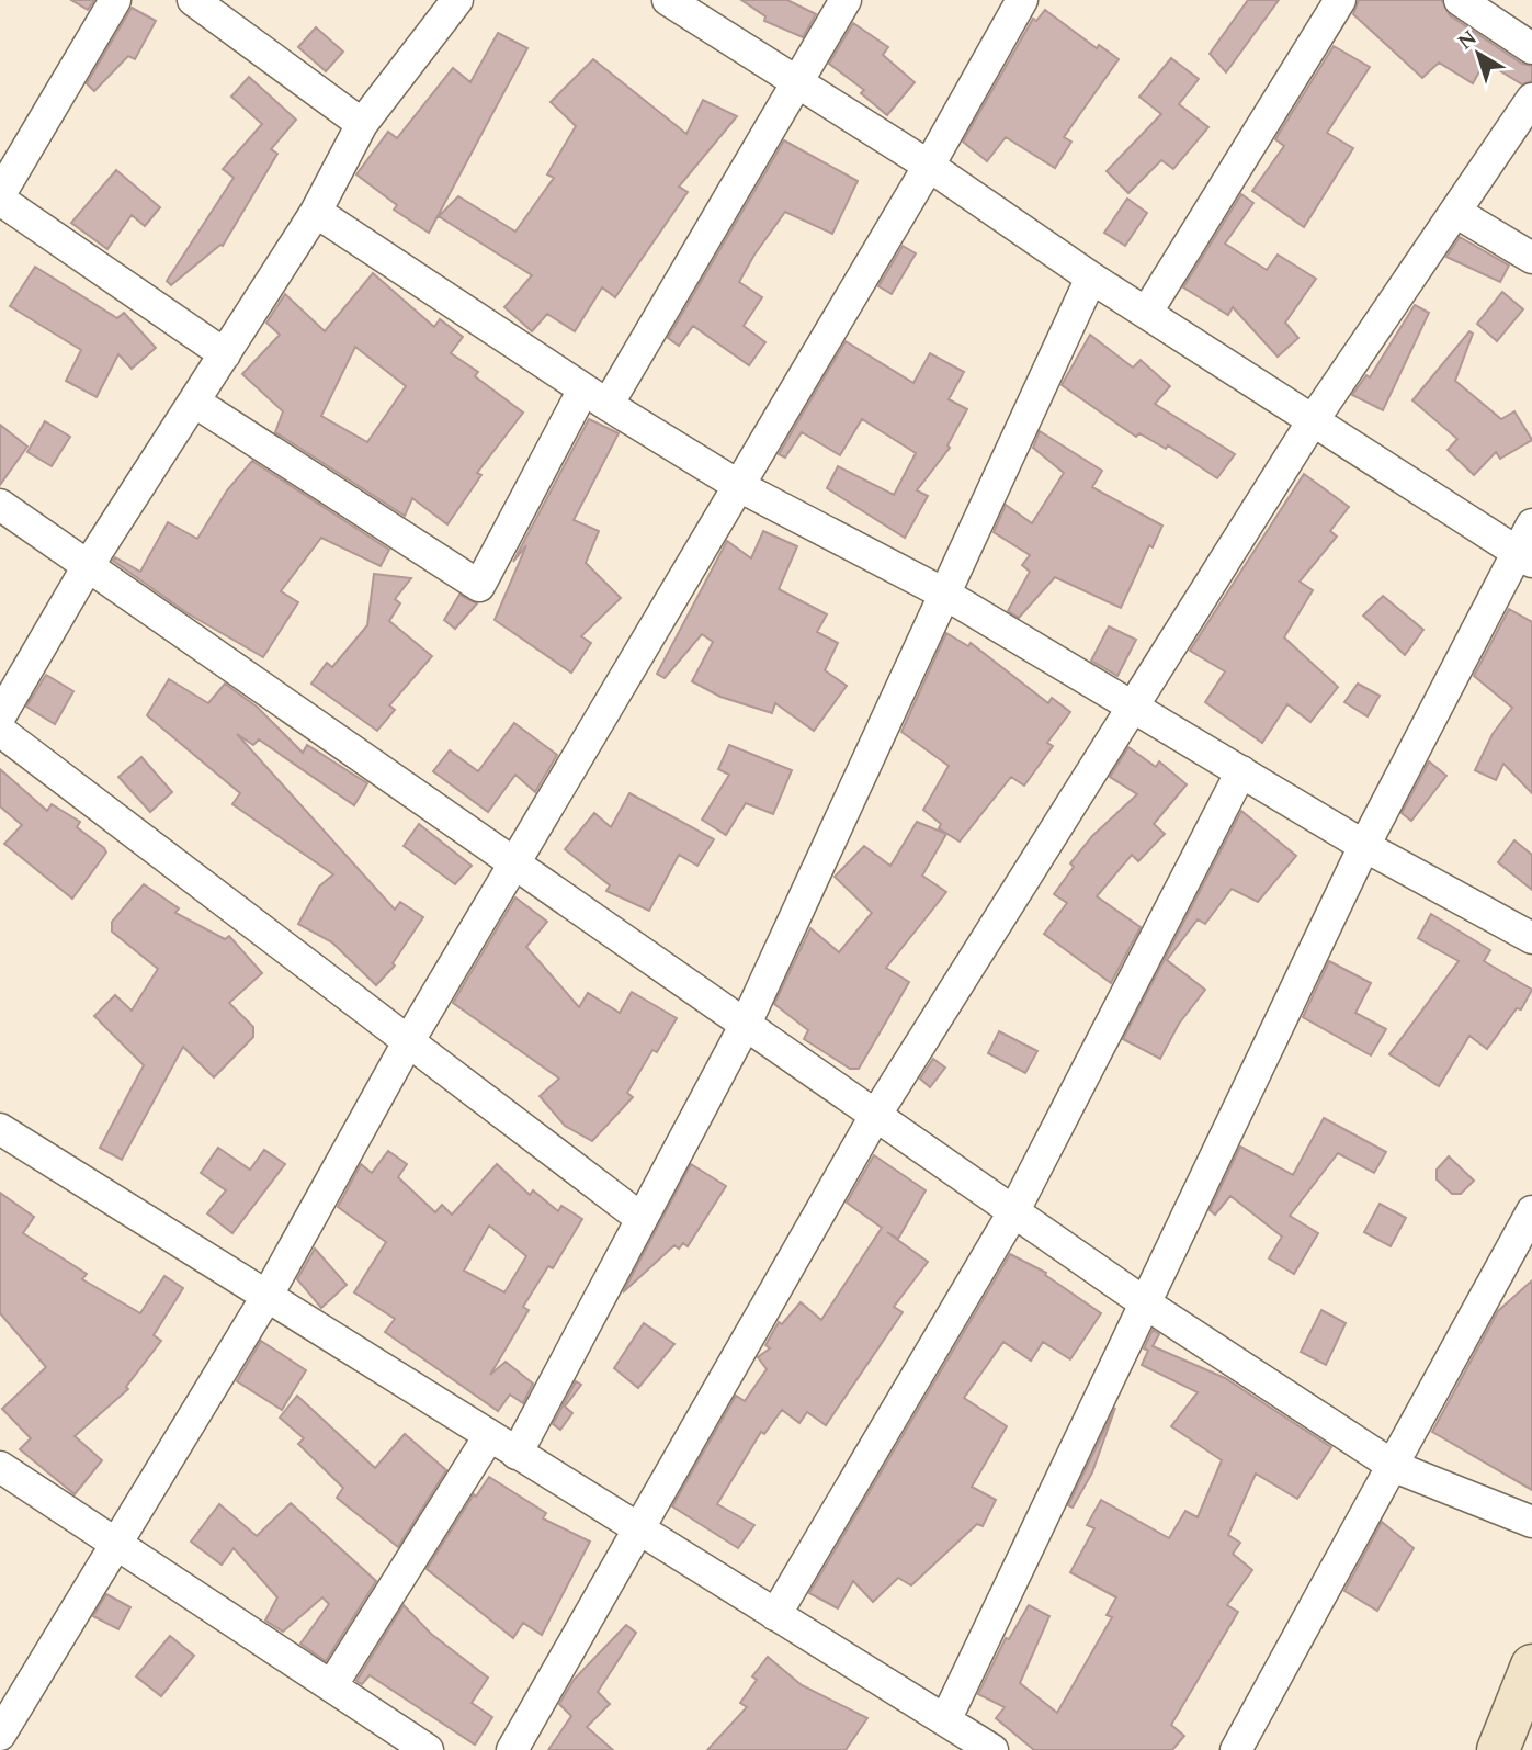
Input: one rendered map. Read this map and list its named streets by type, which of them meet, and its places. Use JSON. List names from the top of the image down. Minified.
{"north":"top left"}
